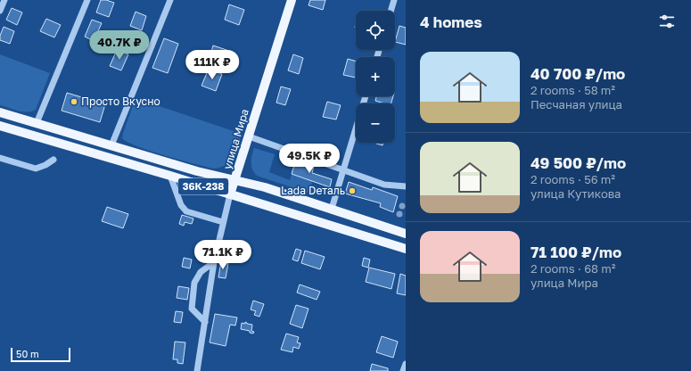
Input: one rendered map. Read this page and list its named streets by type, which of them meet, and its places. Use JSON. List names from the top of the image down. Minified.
{"streets":{"main road":["улица Мира","36К-238"]},"crossings":[["улица Мира","36К-238"]],"places":["Просто Вкусно","Lada Dеталь"],"scale_bar":"50 m","page":{"heading":"4 homes","map_buttons":["+","−"],"price":["40.7K ₽","111K ₽","49.5K ₽","71.1K ₽"],"list":[{"name":"40 700 ₽/mo","note":"2 rooms · 58 m² · Песчаная улица"},{"name":"49 500 ₽/mo","note":"2 rooms · 56 m² · улица Кутикова"},{"name":"71 100 ₽/mo","note":"2 rooms · 68 m² · улица Мира"}],"scale":"50 m"}}
